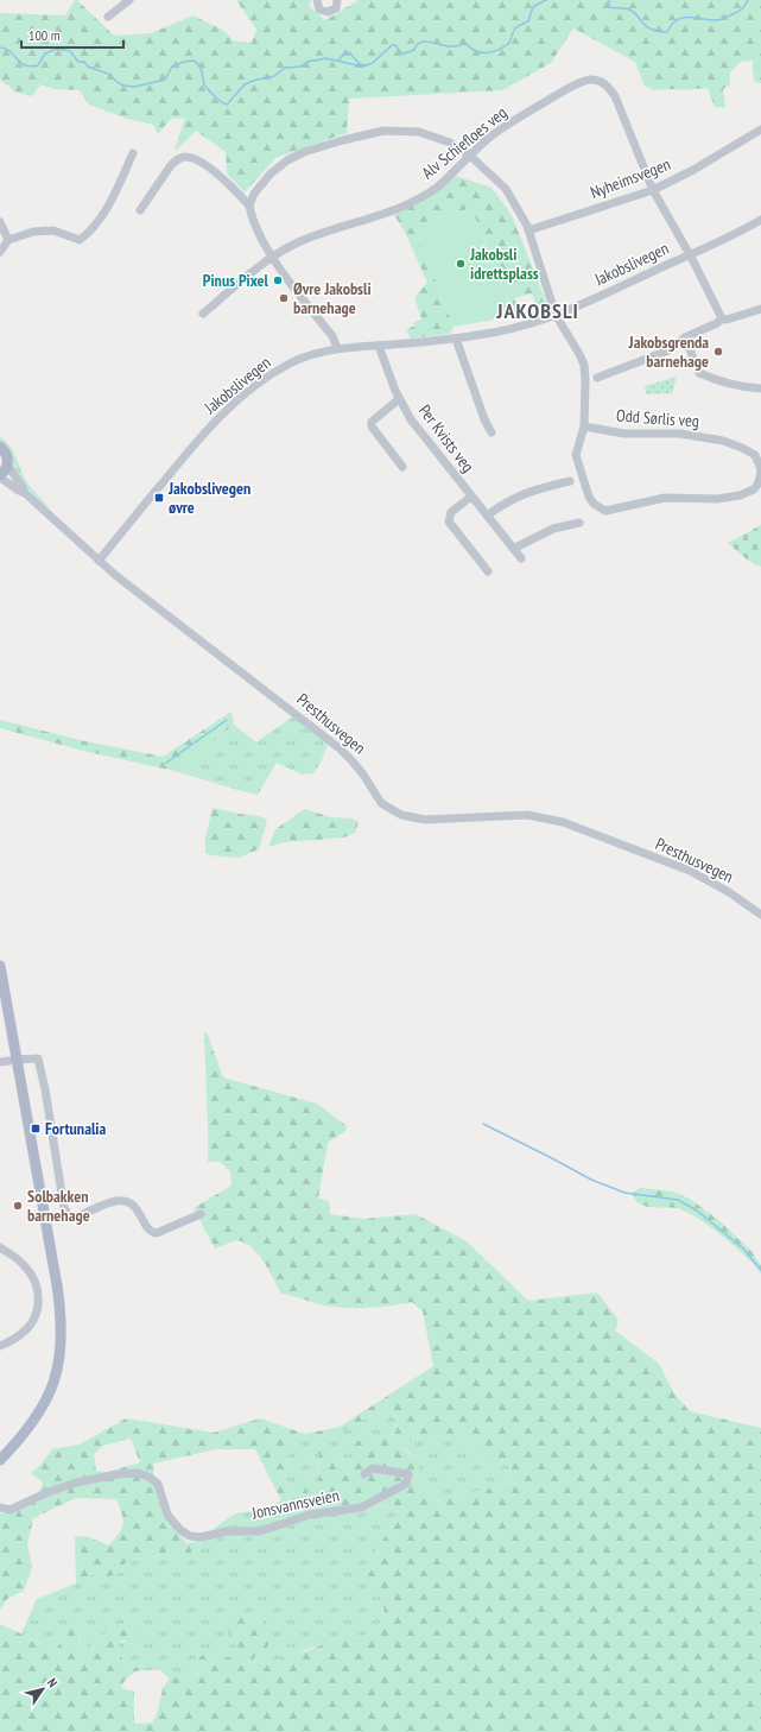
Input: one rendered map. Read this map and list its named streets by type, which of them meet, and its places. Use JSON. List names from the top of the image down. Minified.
{"streets":{"street":["Alv Schiefloes veg","Nyheimsvegen","Jakobslivegen","Odd Sørlis veg","Per Kvists veg","Presthusvegen","Jonsvannsveien"]},"crossings":[["Alv Schiefloes veg","Nyheimsvegen"],["Alv Schiefloes veg","Jakobslivegen"],["Alv Schiefloes veg","Odd Sørlis veg"],["Nyheimsvegen","Odd Sørlis veg"],["Jakobslivegen","Odd Sørlis veg"],["Jakobslivegen","Per Kvists veg"],["Jakobslivegen","Presthusvegen"]],"districts":["JAKOBSLI"],"places":{"other":["Jakobsli idrettsplass","Pinus Pixel","Øvre Jakobsli barnehage","Jakobsgrenda barnehage","Solbakken barnehage"],"transit":["Jakobslivegen øvre","Fortunalia"]},"scale_bar":"100 m","north":"top right"}
